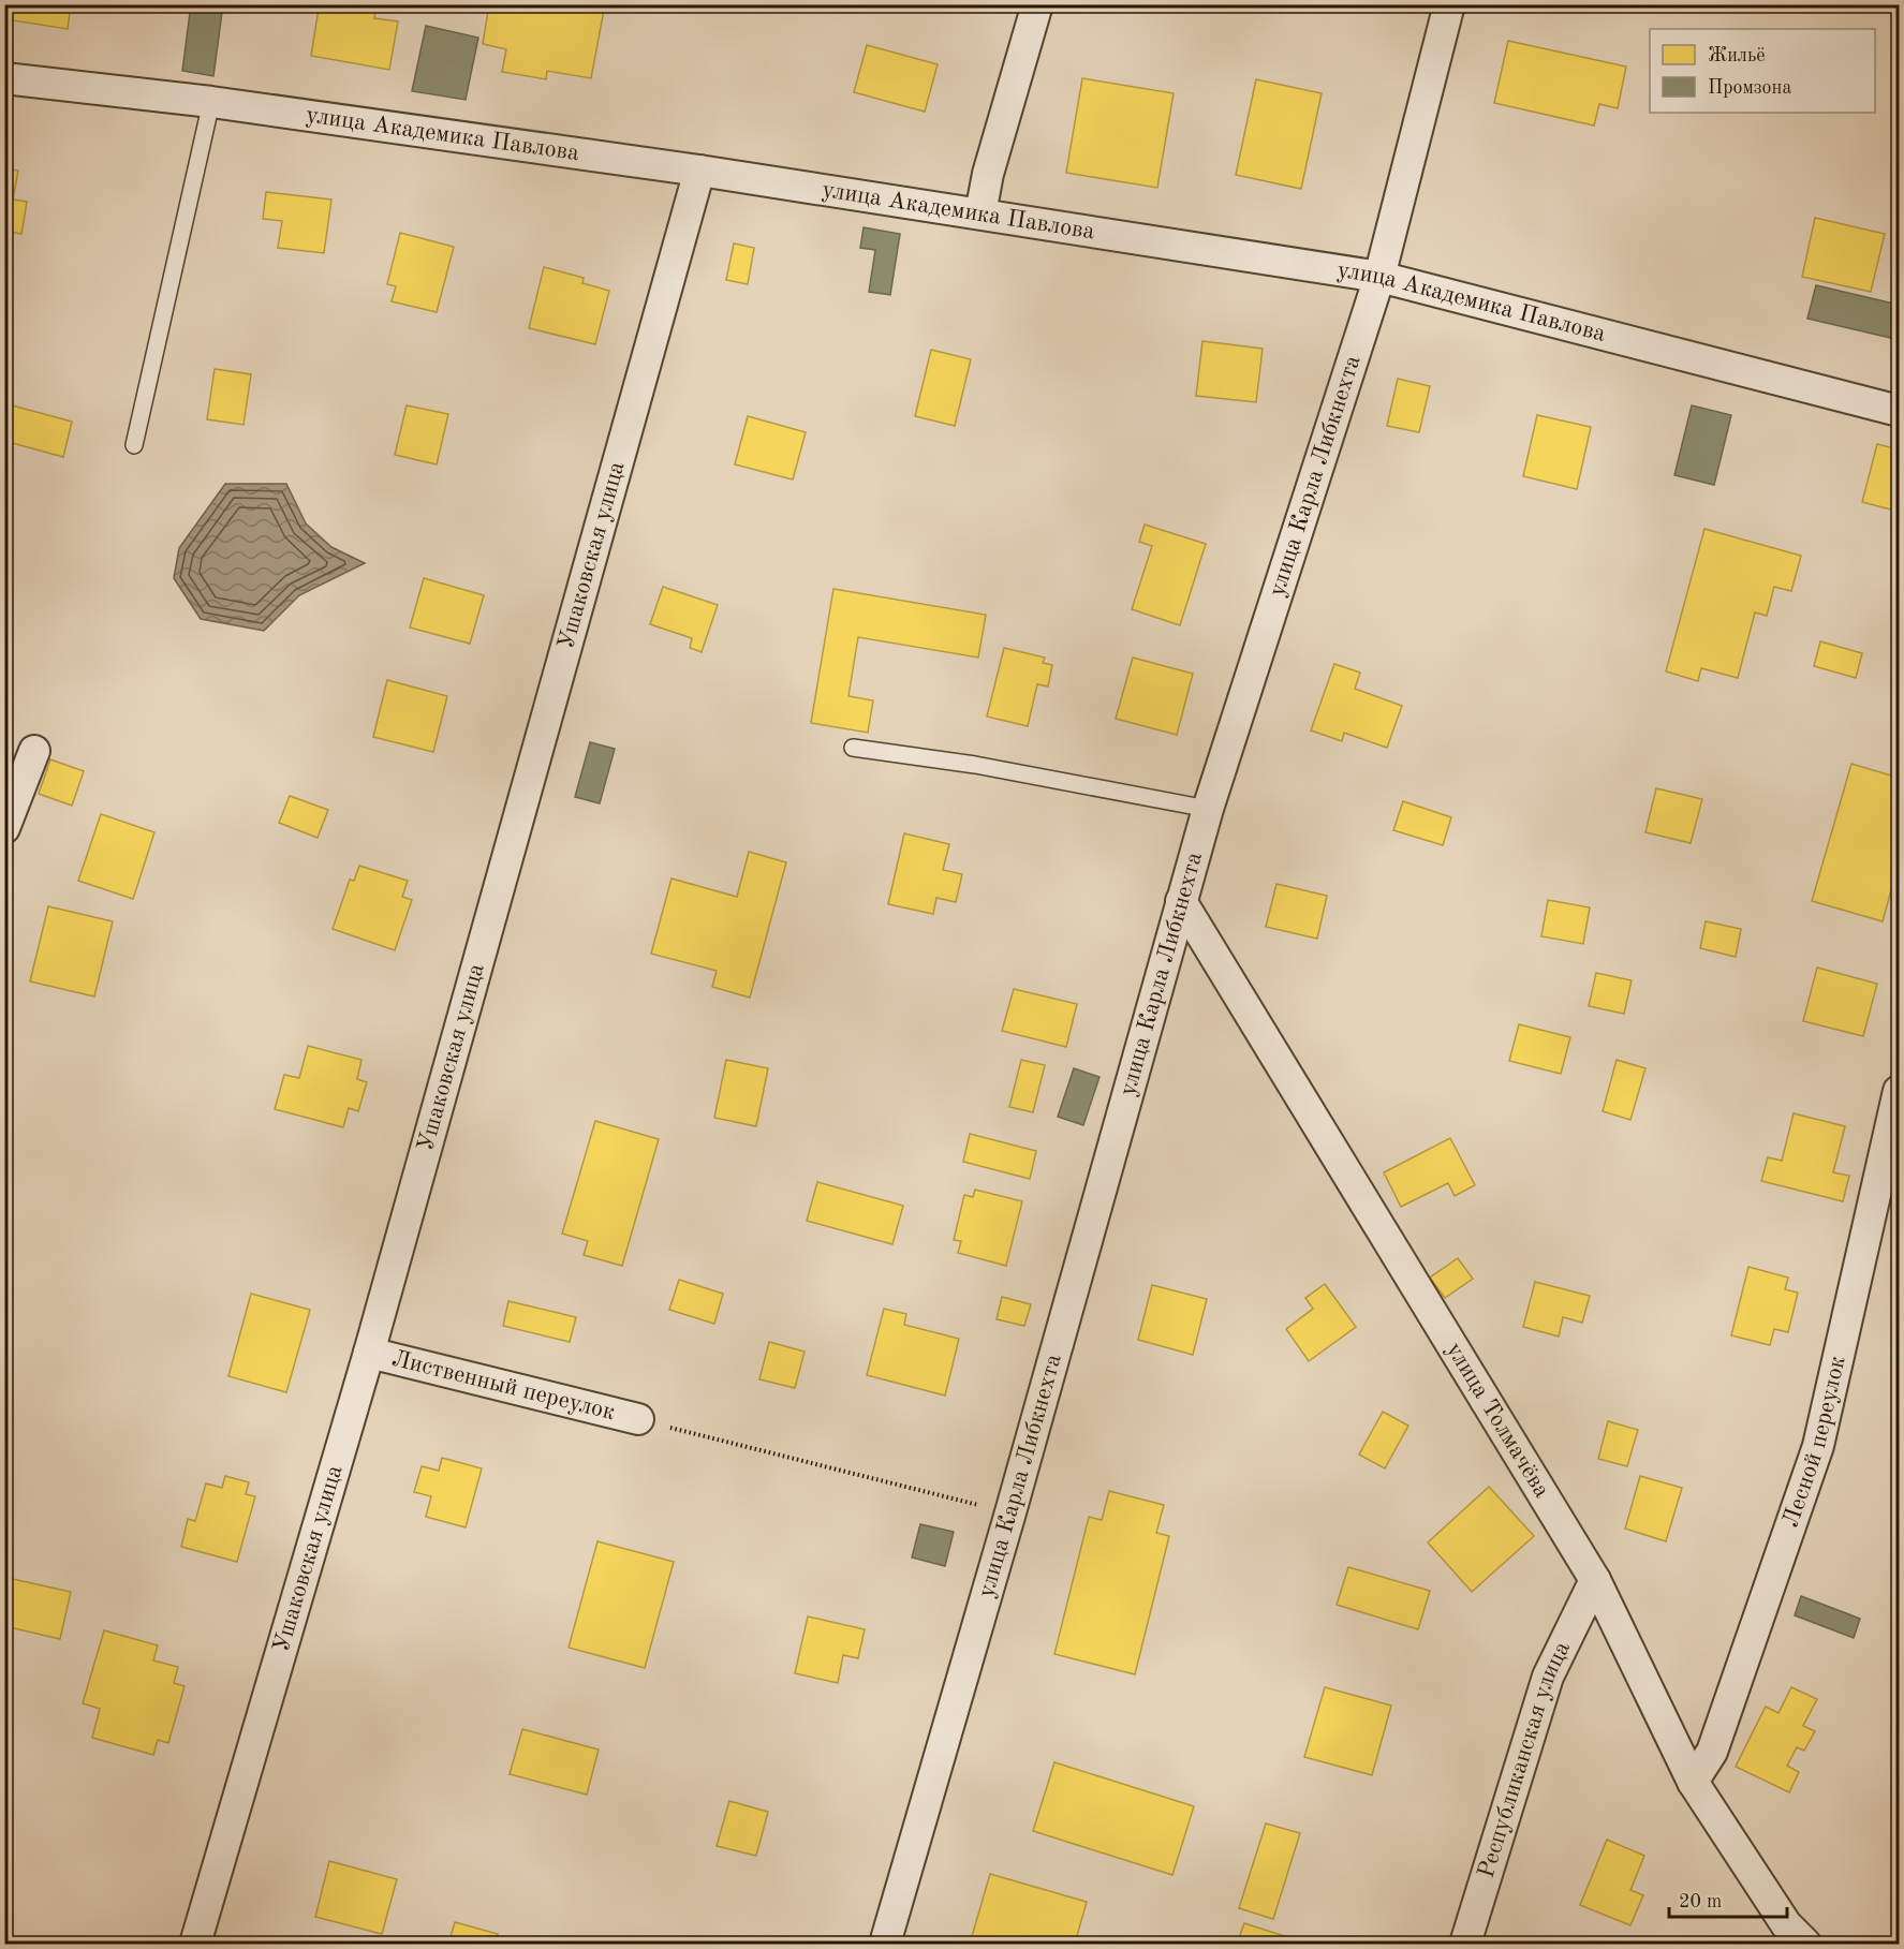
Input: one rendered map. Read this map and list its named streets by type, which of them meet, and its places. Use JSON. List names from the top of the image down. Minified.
{"streets":{"street":["улица Академика Павлова","улица Карла Либкнехта","Ушаковская улица","Лиственный переулок","улица Толмачёва","Лесной переулок","Республиканская улица"]},"crossings":[["улица Академика Павлова","улица Карла Либкнехта"],["улица Академика Павлова","Ушаковская улица"],["улица Карла Либкнехта","улица Толмачёва"],["Ушаковская улица","Лиственный переулок"],["улица Толмачёва","Лесной переулок"],["улица Толмачёва","Республиканская улица"]],"legend":["Жильё","Промзона"],"scale_bar":"20 m"}
